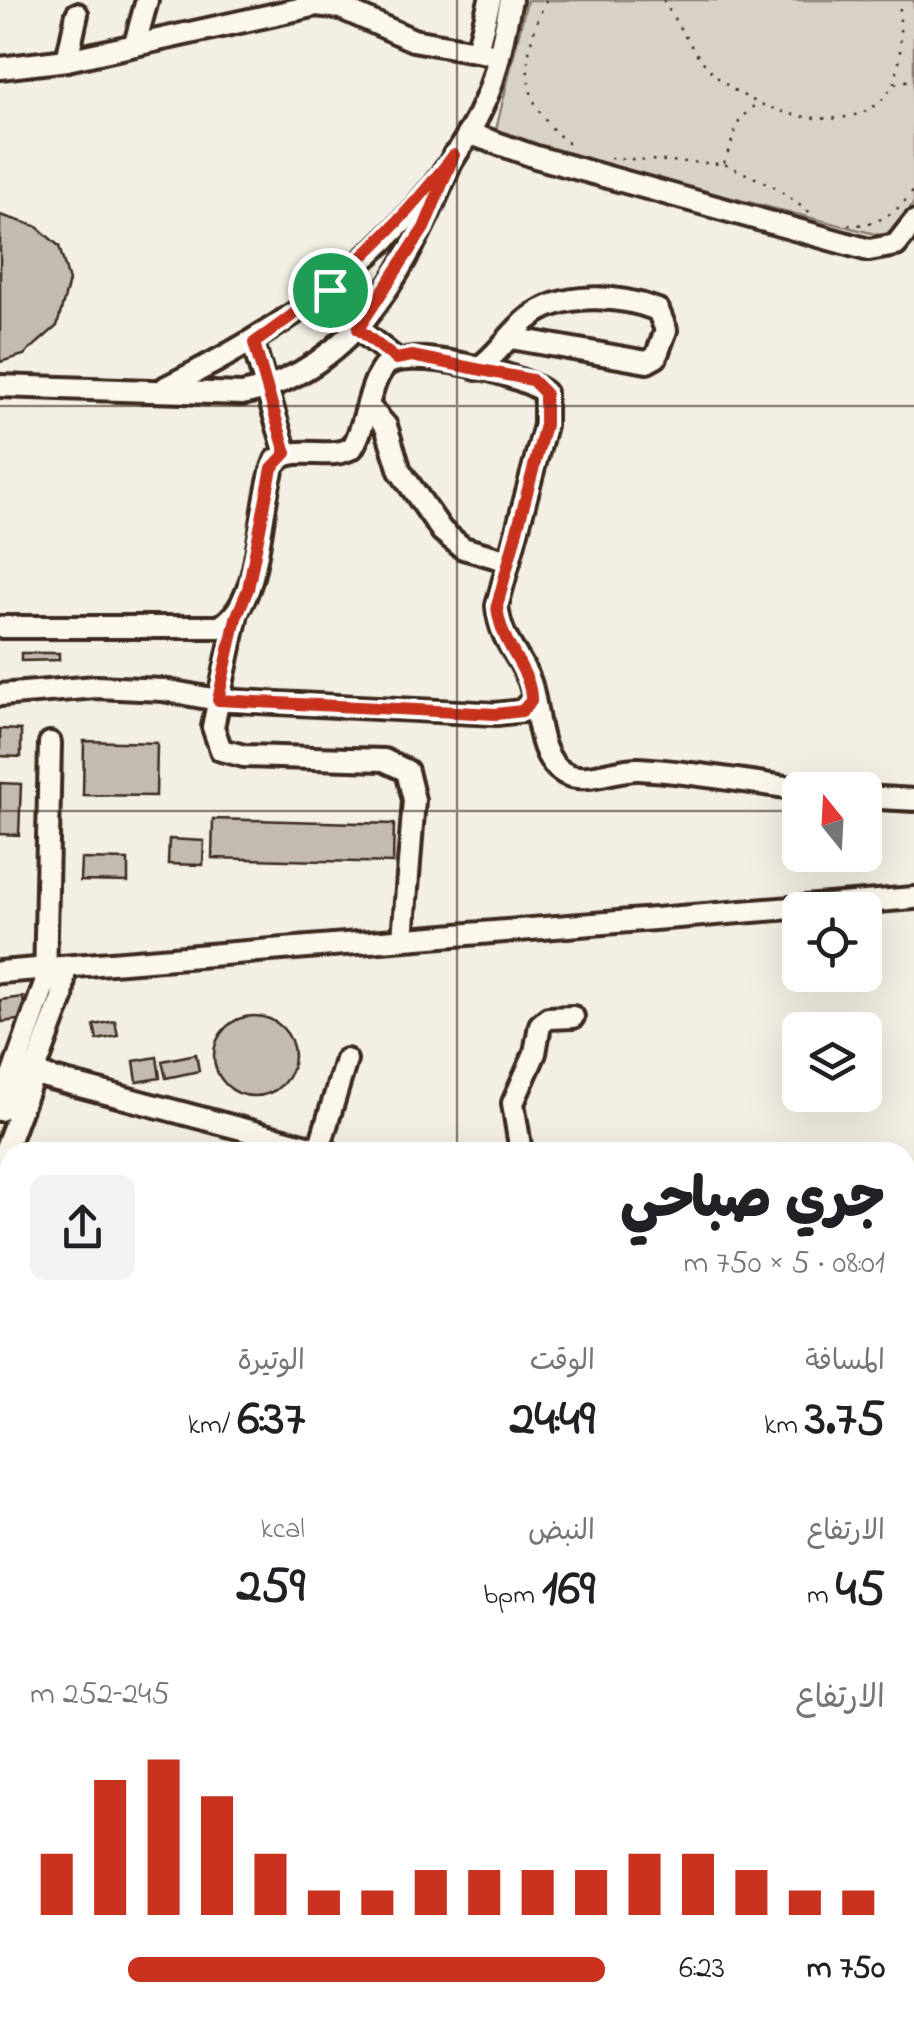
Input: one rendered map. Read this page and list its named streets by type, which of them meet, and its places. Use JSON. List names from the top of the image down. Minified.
{"north":"top","page":{"heading":["جري صباحي","08:01 · 5 × 750 m"],"stats":[["المسافة","3.75 km"],["الوقت","24:49"],["الوتيرة","6:37 /km"],["الارتفاع","45 m"],["النبض","169 bpm"],["kcal","259"]],"chart":["الارتفاع","245–252 m"],"list":[{"name":"750 m","note":"6:23"}]}}
